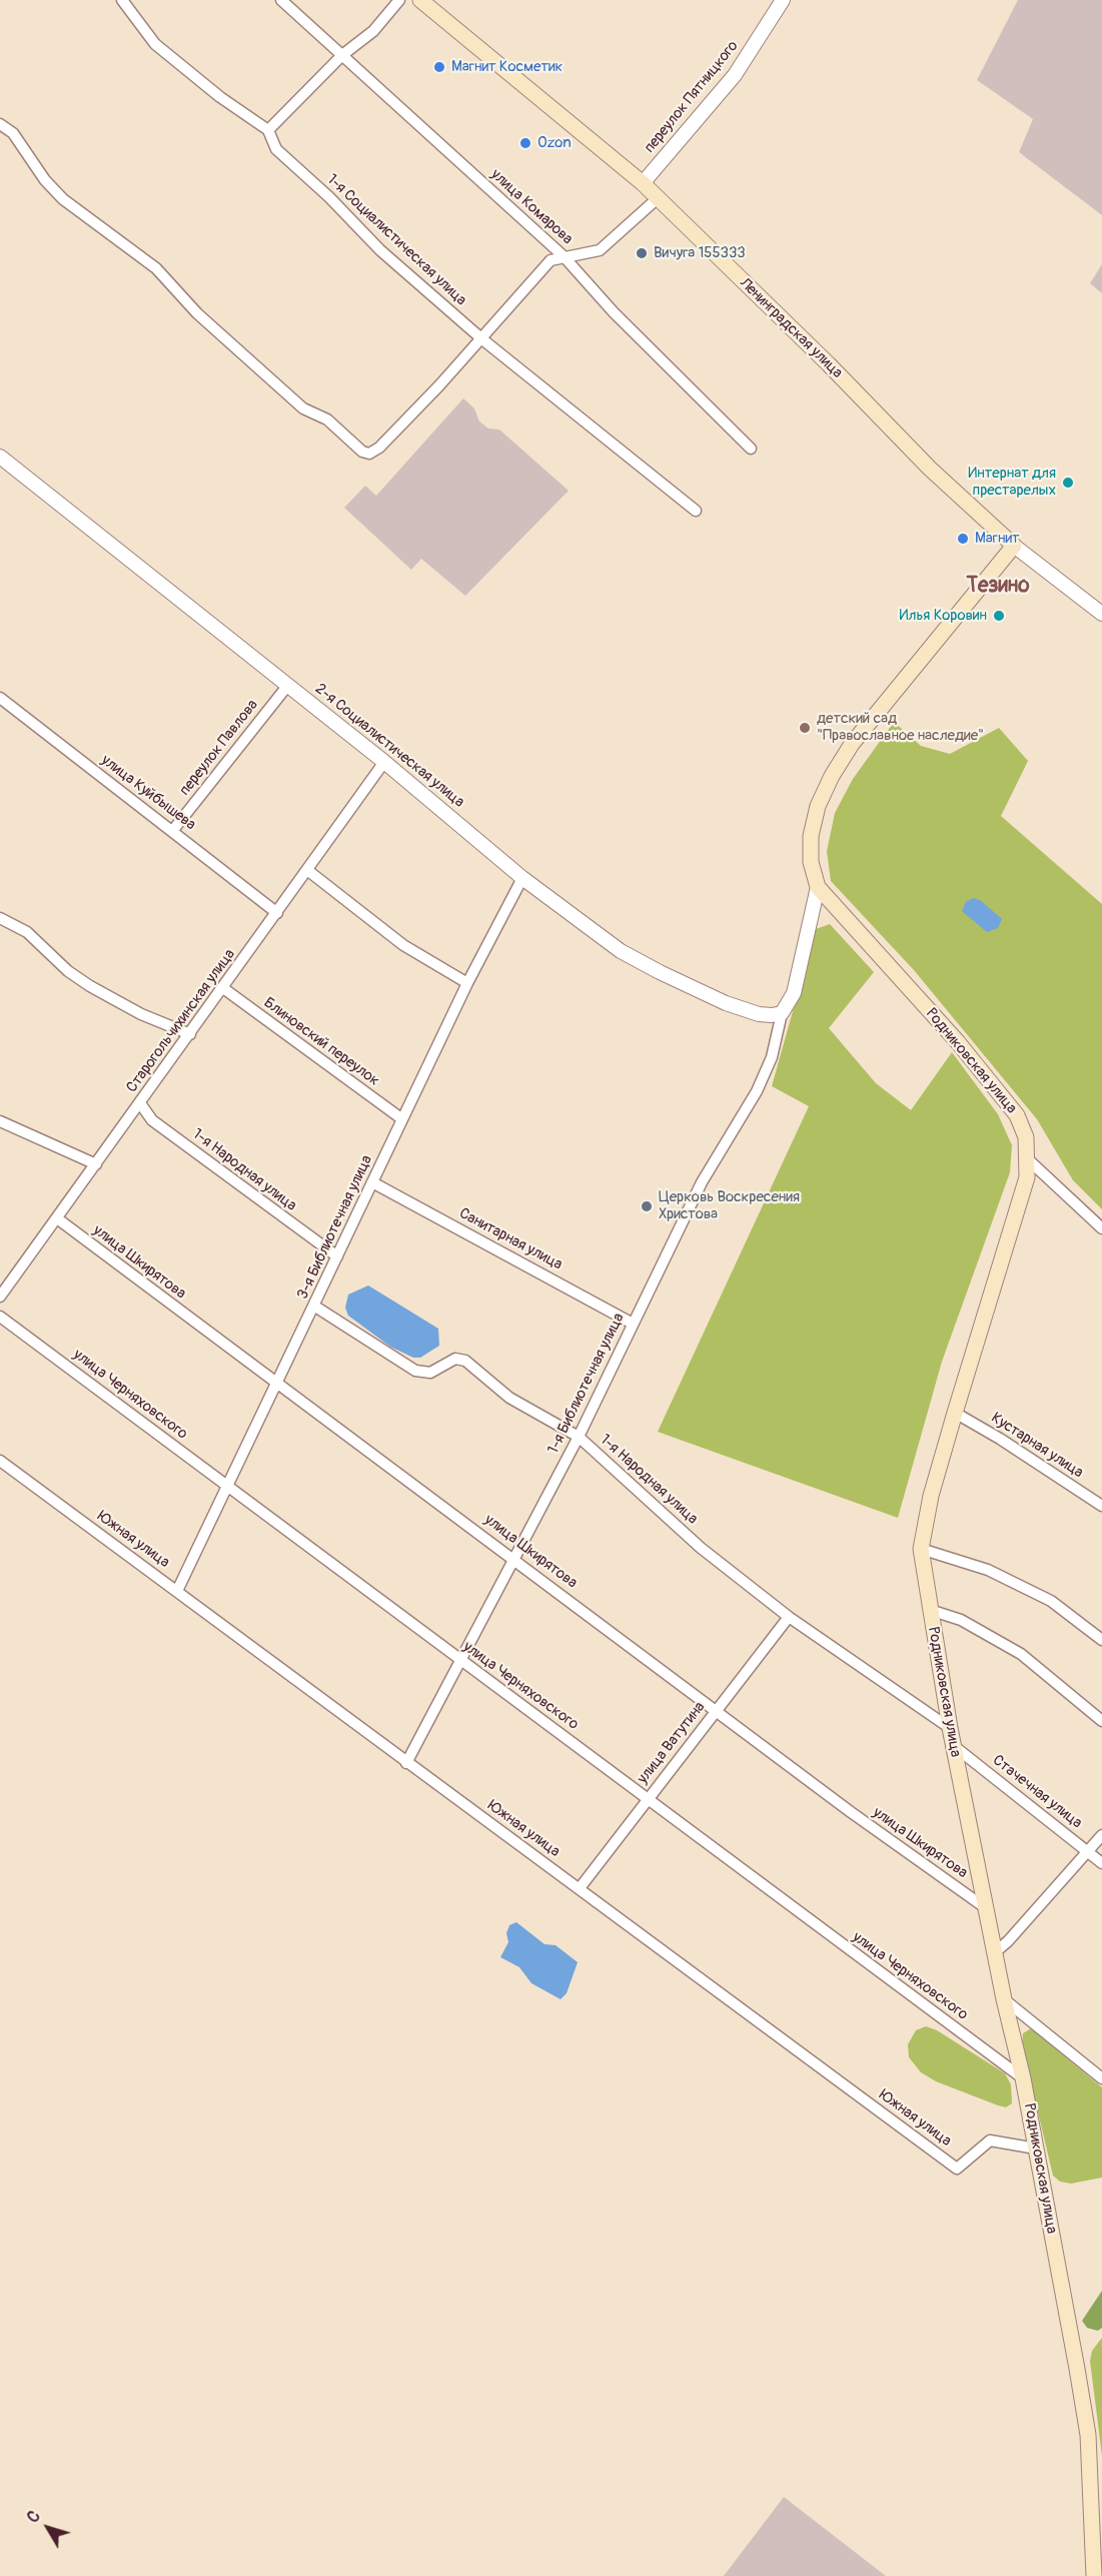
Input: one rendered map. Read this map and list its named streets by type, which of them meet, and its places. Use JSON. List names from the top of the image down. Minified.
{"streets":{"main road":["Ленинградская улица","Родниковская улица"],"street":["переулок Пятницкого","улица Комарова","1-я Социалистическая улица","2-я Социалистическая улица","переулок Павлова","улица Куйбышева","Старогольчихинская улица","Блиновский переулок","1-я Народная улица","3-я Библиотечная улица","Санитарная улица","улица Шкирятова","1-я Библиотечная улица","улица Черняховского","Кустарная улица","Южная улица","улица Ватутина","Стачечная улица"]},"crossings":[["переулок Пятницкого","Ленинградская улица"],["2-я Социалистическая улица","переулок Павлова"],["2-я Социалистическая улица","Старогольчихинская улица"],["2-я Социалистическая улица","3-я Библиотечная улица"],["2-я Социалистическая улица","1-я Библиотечная улица"],["переулок Павлова","улица Куйбышева"],["улица Куйбышева","Старогольчихинская улица"],["Старогольчихинская улица","Блиновский переулок"],["Старогольчихинская улица","1-я Народная улица"],["Старогольчихинская улица","улица Шкирятова"],["Блиновский переулок","3-я Библиотечная улица"],["Родниковская улица","1-я Народная улица"],["Родниковская улица","улица Шкирятова"],["Родниковская улица","улица Черняховского"],["Родниковская улица","Кустарная улица"],["Родниковская улица","Южная улица"],["Родниковская улица","Стачечная улица"],["1-я Народная улица","3-я Библиотечная улица"],["1-я Народная улица","1-я Библиотечная улица"],["1-я Народная улица","улица Ватутина"],["3-я Библиотечная улица","Санитарная улица"],["3-я Библиотечная улица","улица Шкирятова"],["3-я Библиотечная улица","улица Черняховского"],["3-я Библиотечная улица","Южная улица"],["Санитарная улица","1-я Библиотечная улица"],["улица Шкирятова","1-я Библиотечная улица"],["улица Шкирятова","улица Ватутина"],["1-я Библиотечная улица","улица Черняховского"],["1-я Библиотечная улица","Южная улица"],["улица Черняховского","улица Ватутина"],["Южная улица","улица Ватутина"]],"districts":["Тезино"],"places":["Магнит Косметик","Ozon","Вичуга 155333","Интернат для престарелых","Магнит","Илья Коровин","детский сад \"Православное наследие\"","Церковь Воскресения Христова"],"north":"top left"}
